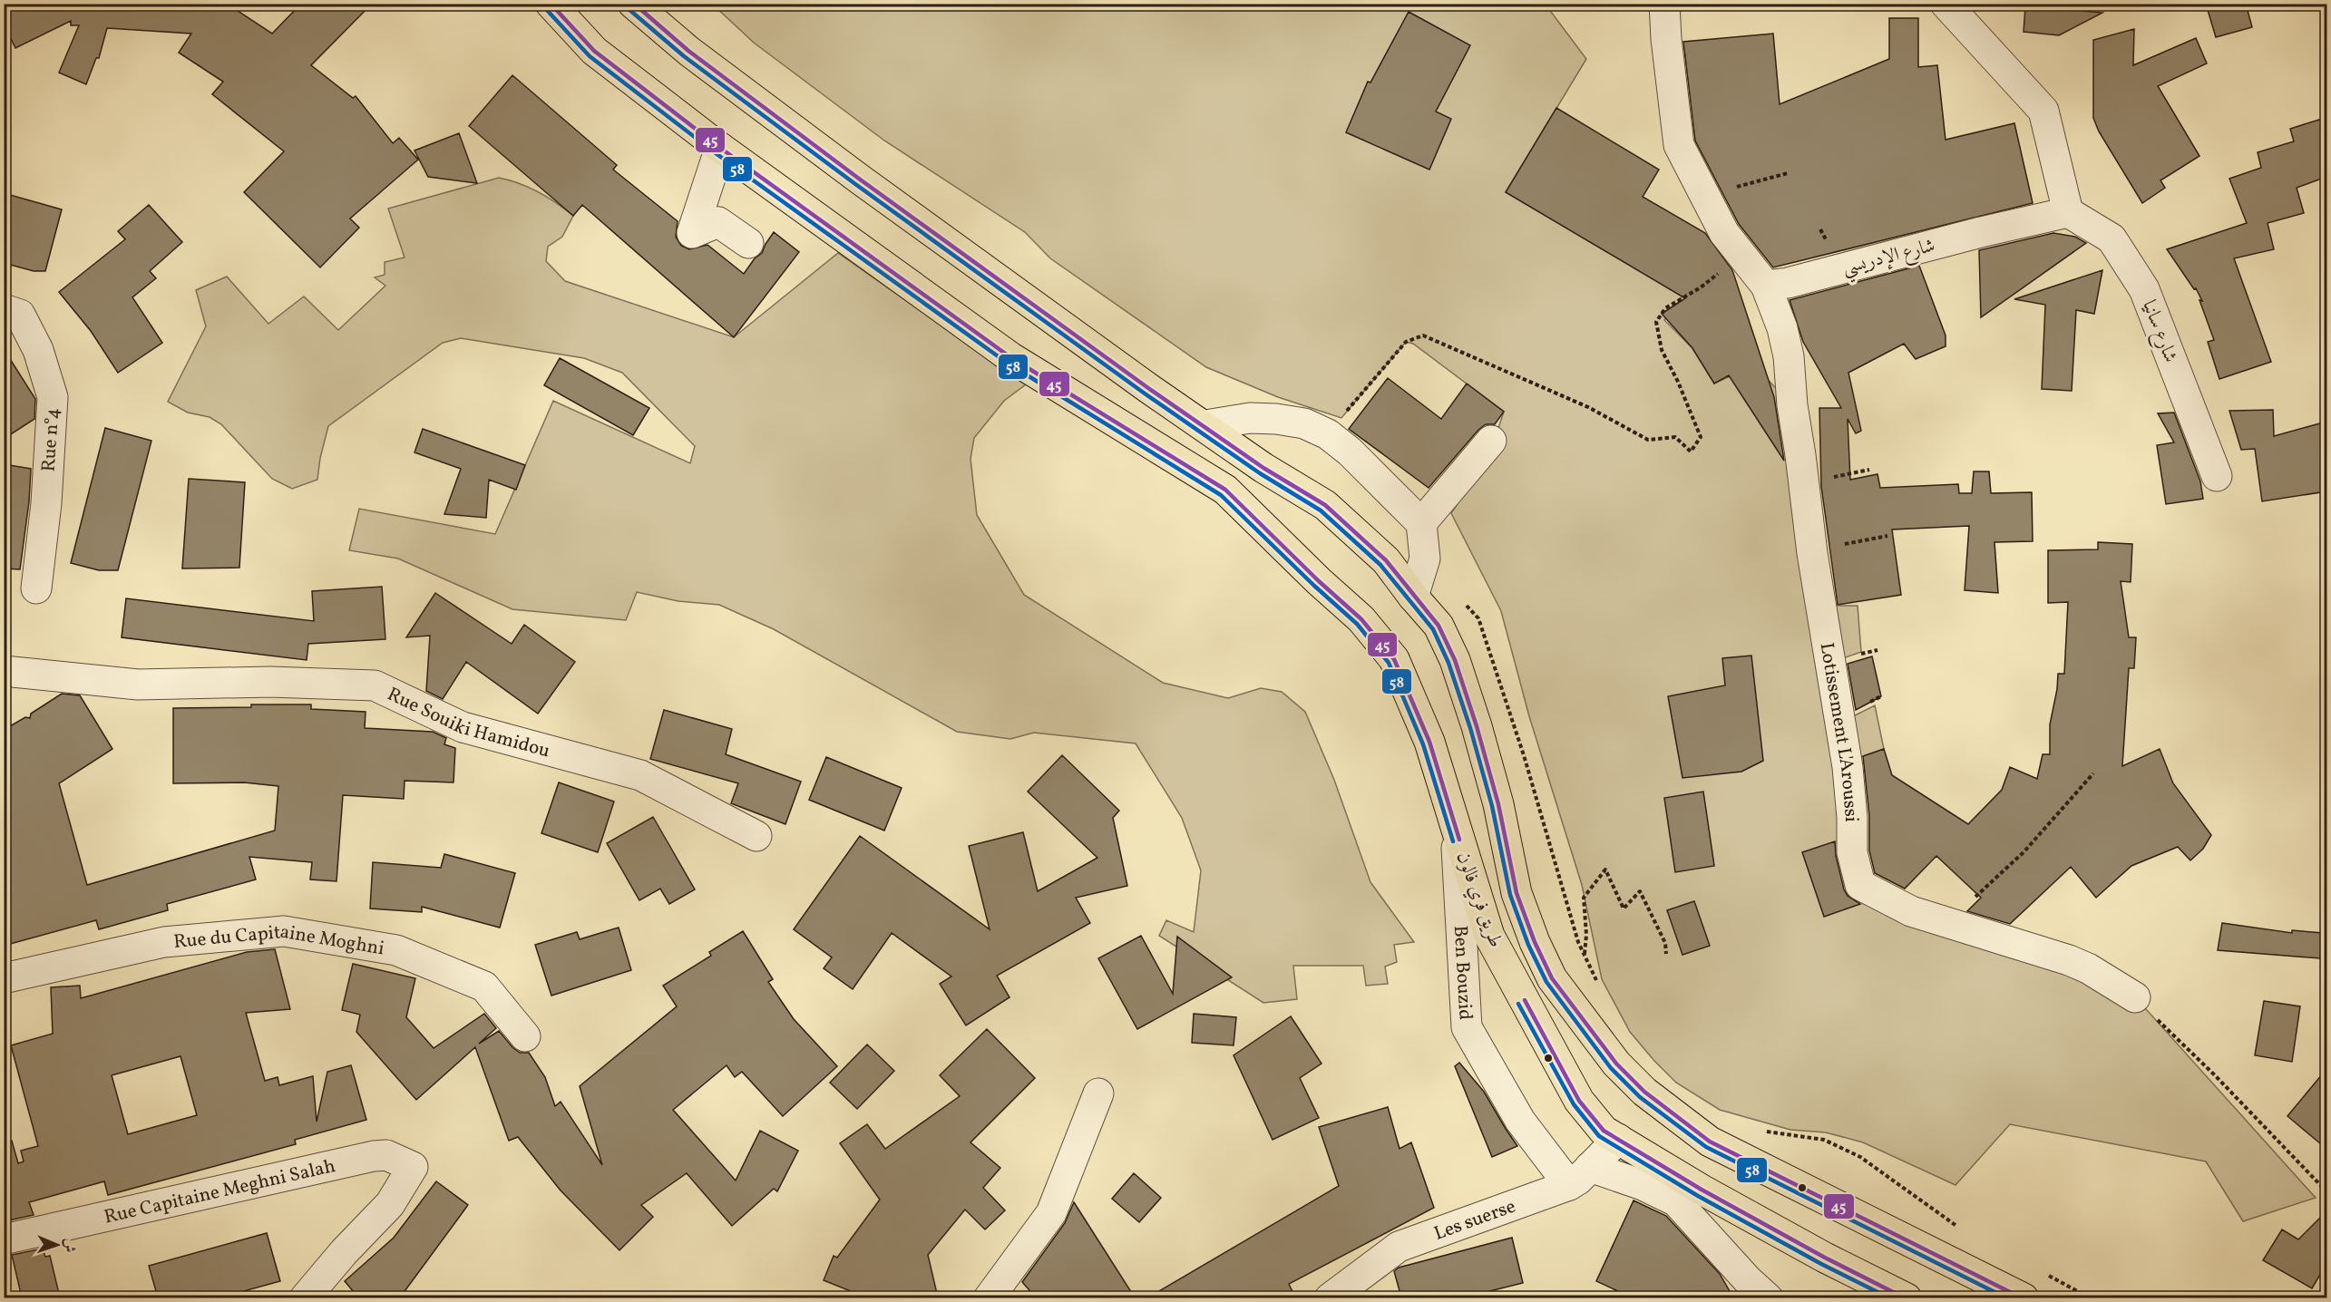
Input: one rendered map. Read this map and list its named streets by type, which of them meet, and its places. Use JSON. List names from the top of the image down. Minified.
{"streets":{"highway":["طريق فري فالون"],"street":["شارع الإدريسي","شارع سانيا","Rue n°4","Rue Souiki Hamidou","Lotissement L'Aroussi","Rue du Capitaine Moghni","Ben Bouzid","Rue Capitaine Meghni Salah","Les suerse"]},"crossings":[["شارع الإدريسي","شارع سانيا"],["شارع الإدريسي","Lotissement L'Aroussi"],["طريق فري فالون","Ben Bouzid"],["طريق فري فالون","Les suerse"],["Ben Bouzid","Les suerse"]],"lines":["transit line 45","transit line 58"],"north":"right"}
